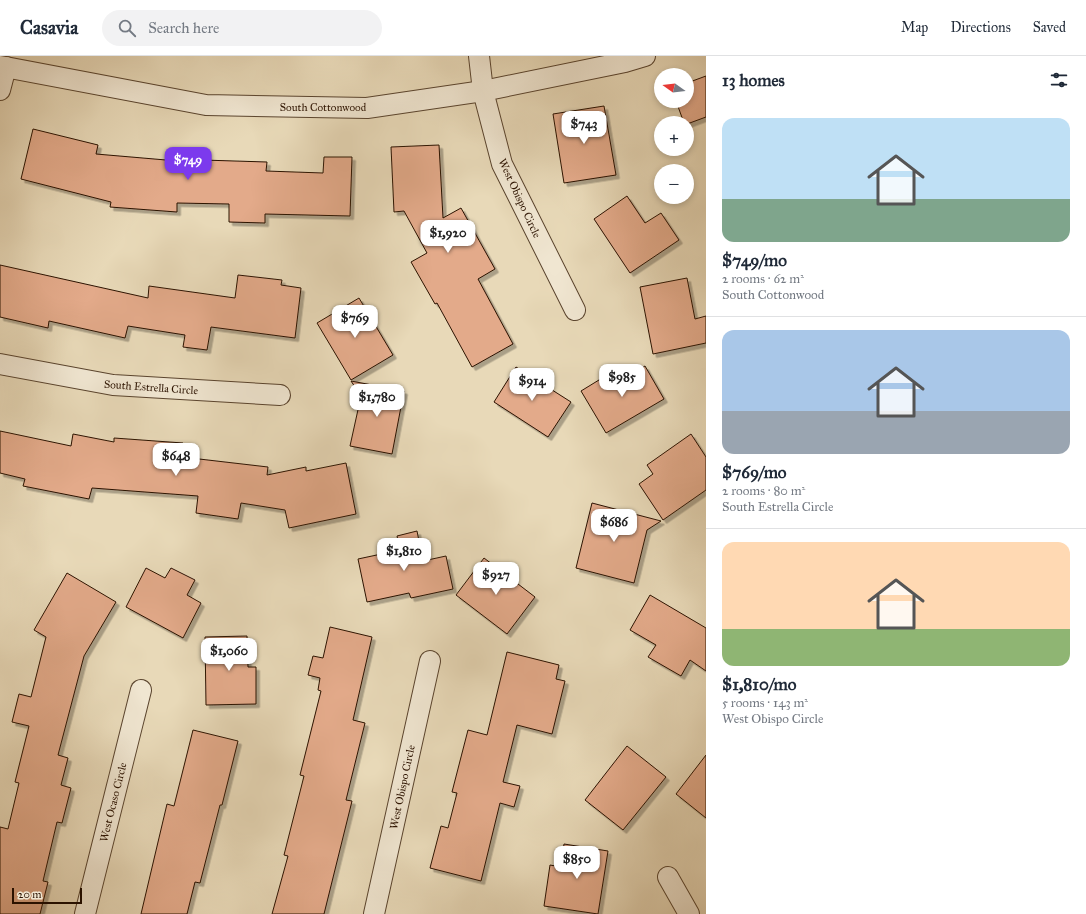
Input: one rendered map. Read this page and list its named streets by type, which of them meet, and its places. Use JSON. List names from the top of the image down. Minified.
{"streets":{"street":["South Cottonwood","West Obispo Circle","South Estrella Circle","West Ocaso Circle"]},"crossings":[["South Cottonwood","West Obispo Circle"]],"scale_bar":"20 m","north":"left","page":{"header":"Casavia","search":"Search here","nav":["Map","Directions","Saved"],"heading":"13 homes","map_buttons":["+","−"],"list":[{"name":"$749/mo","note":"2 rooms · 62 m² · South Cottonwood"},{"name":"$769/mo","note":"2 rooms · 80 m² · South Estrella Circle"},{"name":"$1,810/mo","note":"5 rooms · 143 m² · West Obispo Circle"}],"price":["$743","$749","$1,920","$769","$985","$914","$1,780","$648","$686","$1,810","$927","$1,060","$850"],"scale":"20 m"}}
